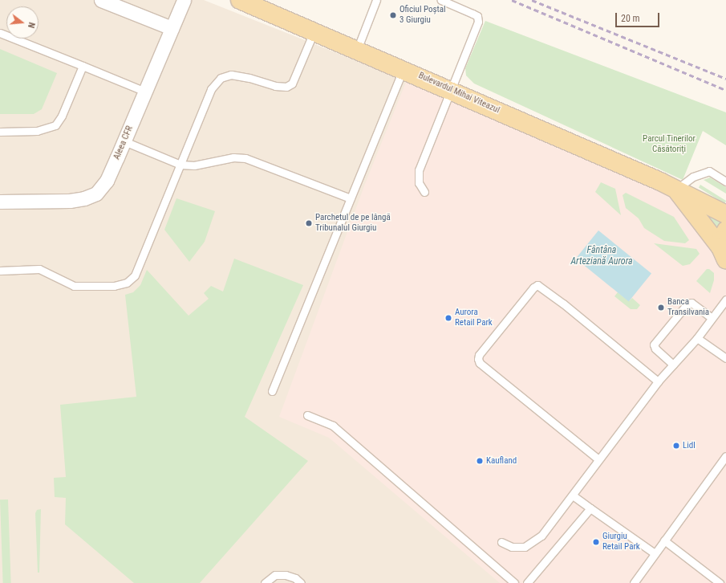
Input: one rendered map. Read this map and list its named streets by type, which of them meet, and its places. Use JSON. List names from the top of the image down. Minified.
{"streets":{"main road":["Bulevardul Mihai Viteazul"],"street":["Aleea CFR"]},"water":["Fântâna Arteziană Aurora"],"parks":["Parcul Tinerilor Căsătoriți"],"places":["Oficiul Poștal 3 Giurgiu","Parchetul de pe lângă Tribunalul Giurgiu","Banca Transilvania","Aurora Retail Park","Lidl","Kaufland","Giurgiu Retail Park"],"scale_bar":"20 m","north":"right"}
